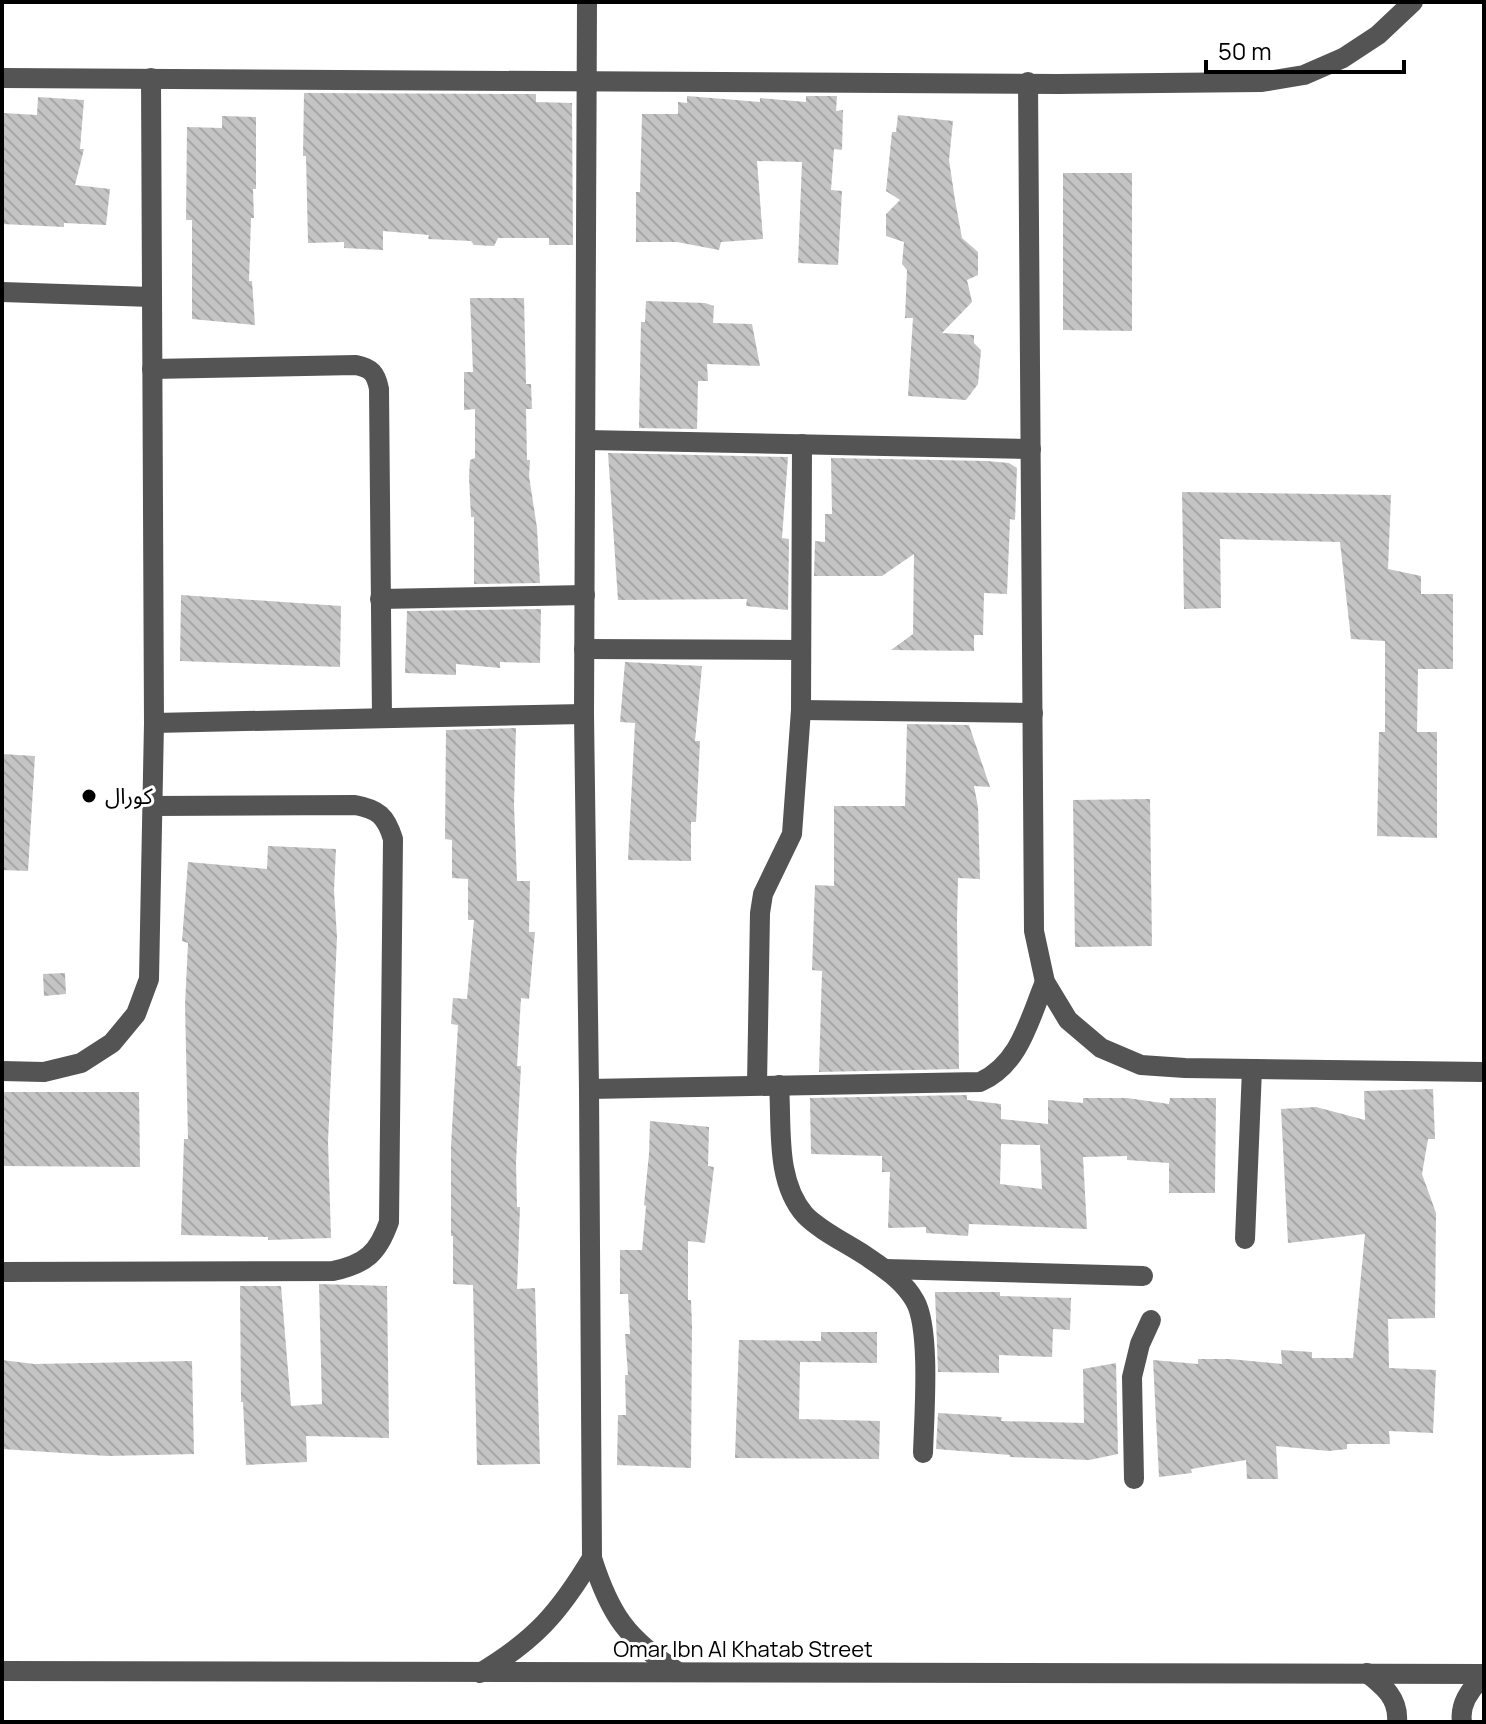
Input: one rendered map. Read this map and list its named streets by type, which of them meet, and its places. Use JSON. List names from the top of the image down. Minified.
{"streets":{"street":["Omar Ibn Al Khatab Street"]},"places":["كورال"],"scale_bar":"50 m"}
